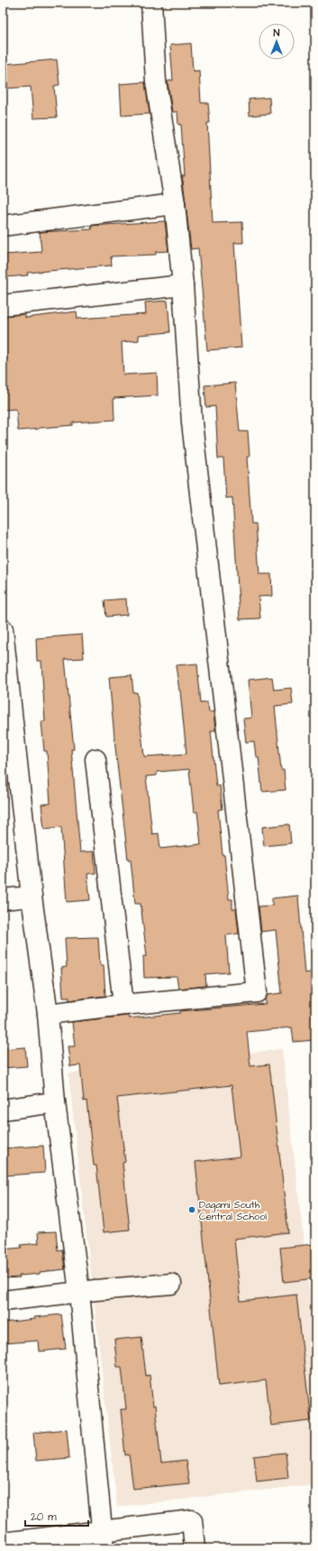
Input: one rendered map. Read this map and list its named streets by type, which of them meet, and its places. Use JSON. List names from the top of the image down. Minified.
{"places":["Dagami South Central School"],"scale_bar":"20 m","north":"top"}
